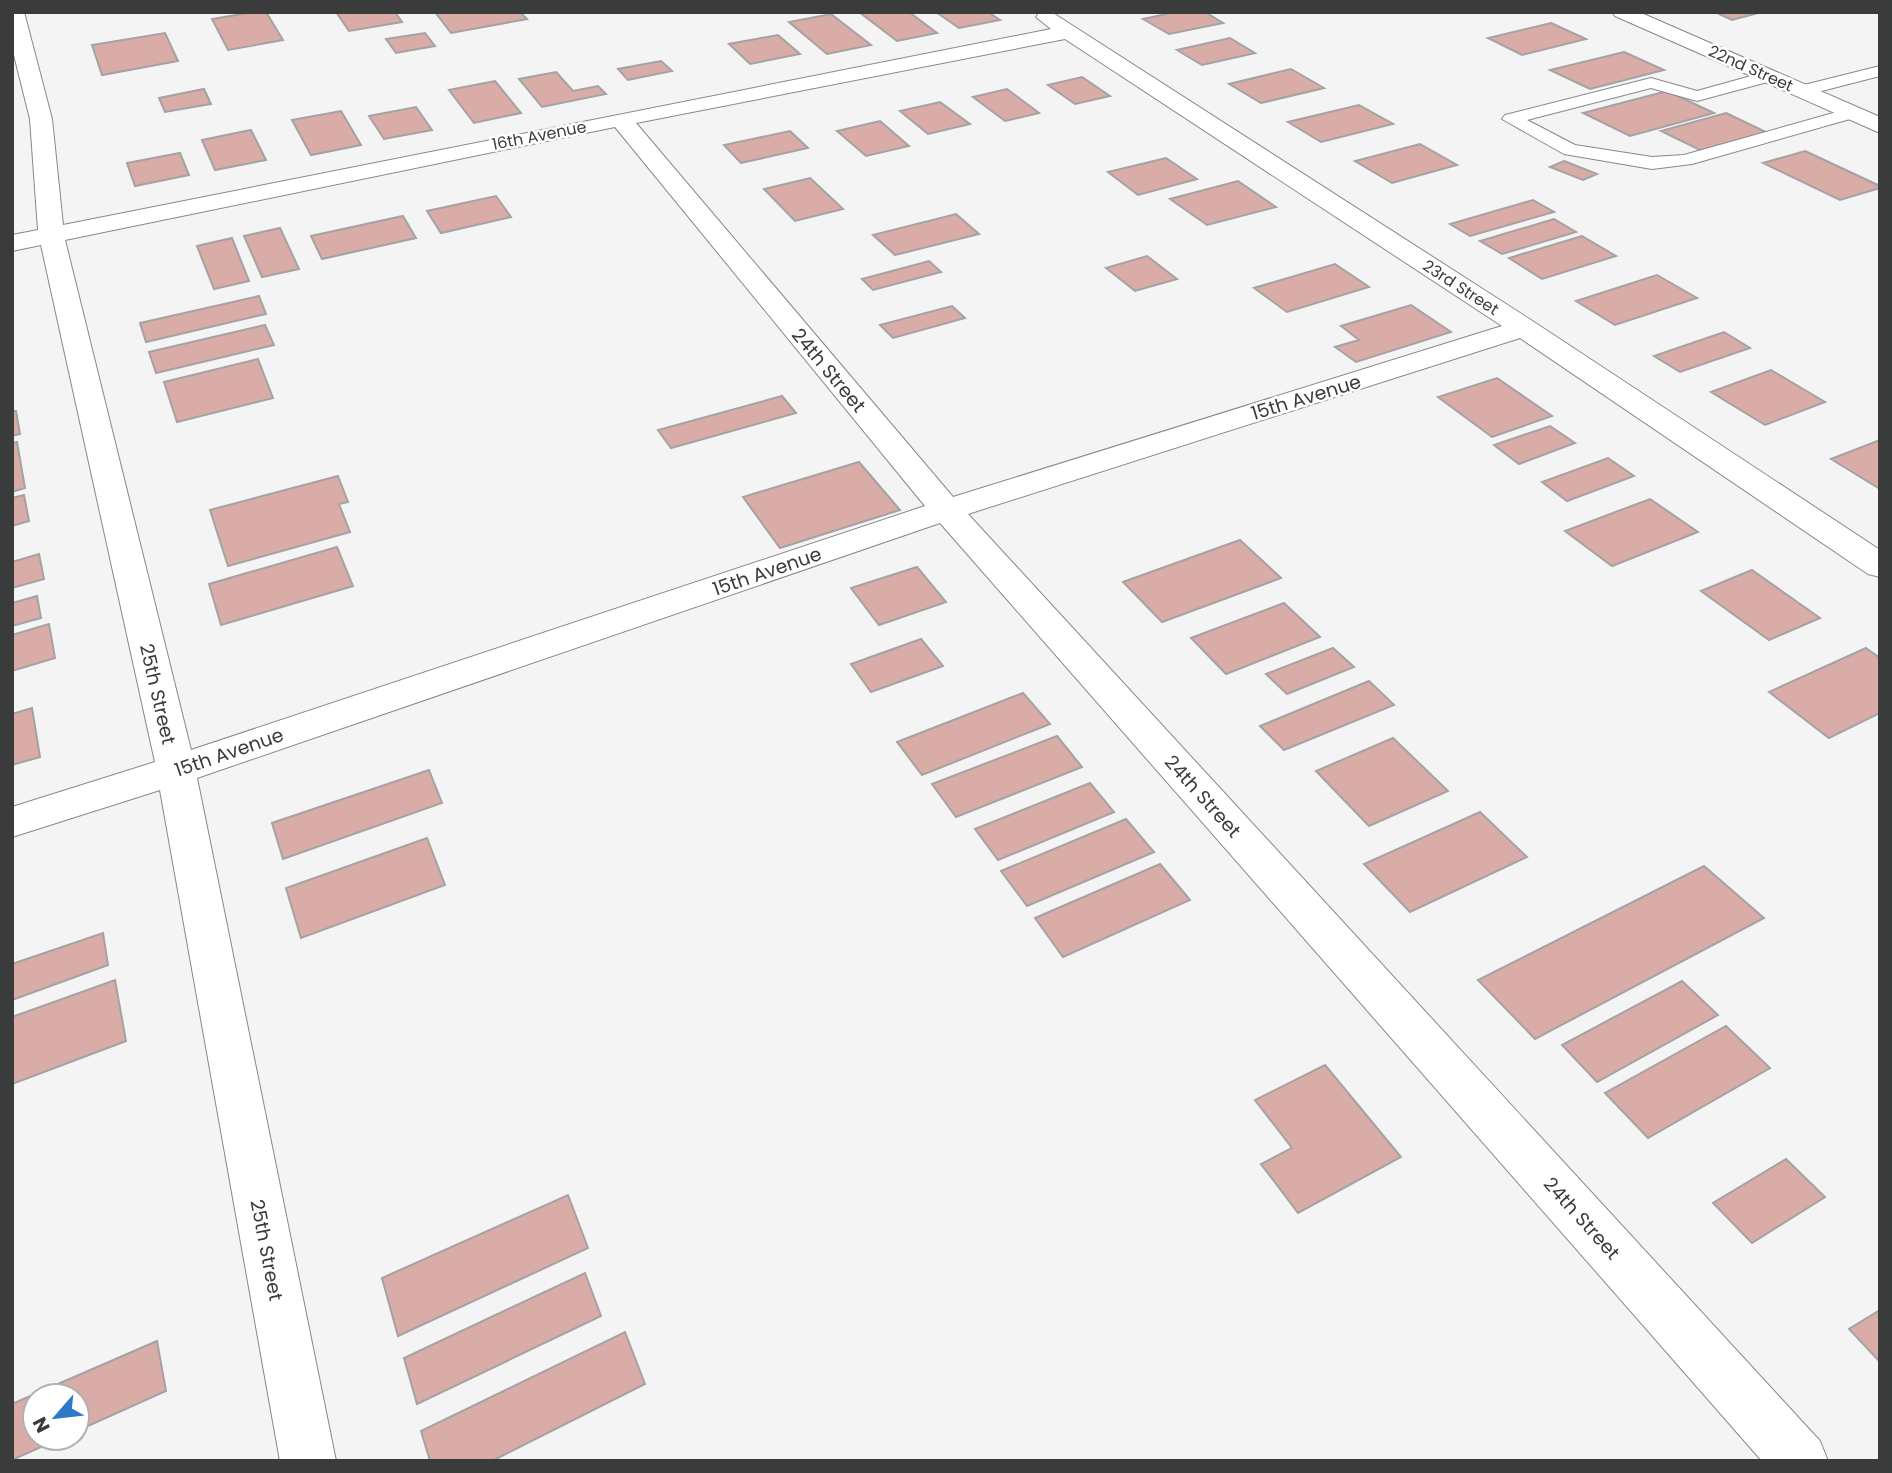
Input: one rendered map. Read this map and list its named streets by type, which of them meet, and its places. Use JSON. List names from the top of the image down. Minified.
{"streets":{"street":["22nd Street","16th Avenue","23rd Street","24th Street","15th Avenue","25th Street"]},"crossings":[["16th Avenue","23rd Street"],["16th Avenue","24th Street"],["16th Avenue","25th Street"],["23rd Street","15th Avenue"],["24th Street","15th Avenue"],["15th Avenue","25th Street"]],"north":"bottom left"}
